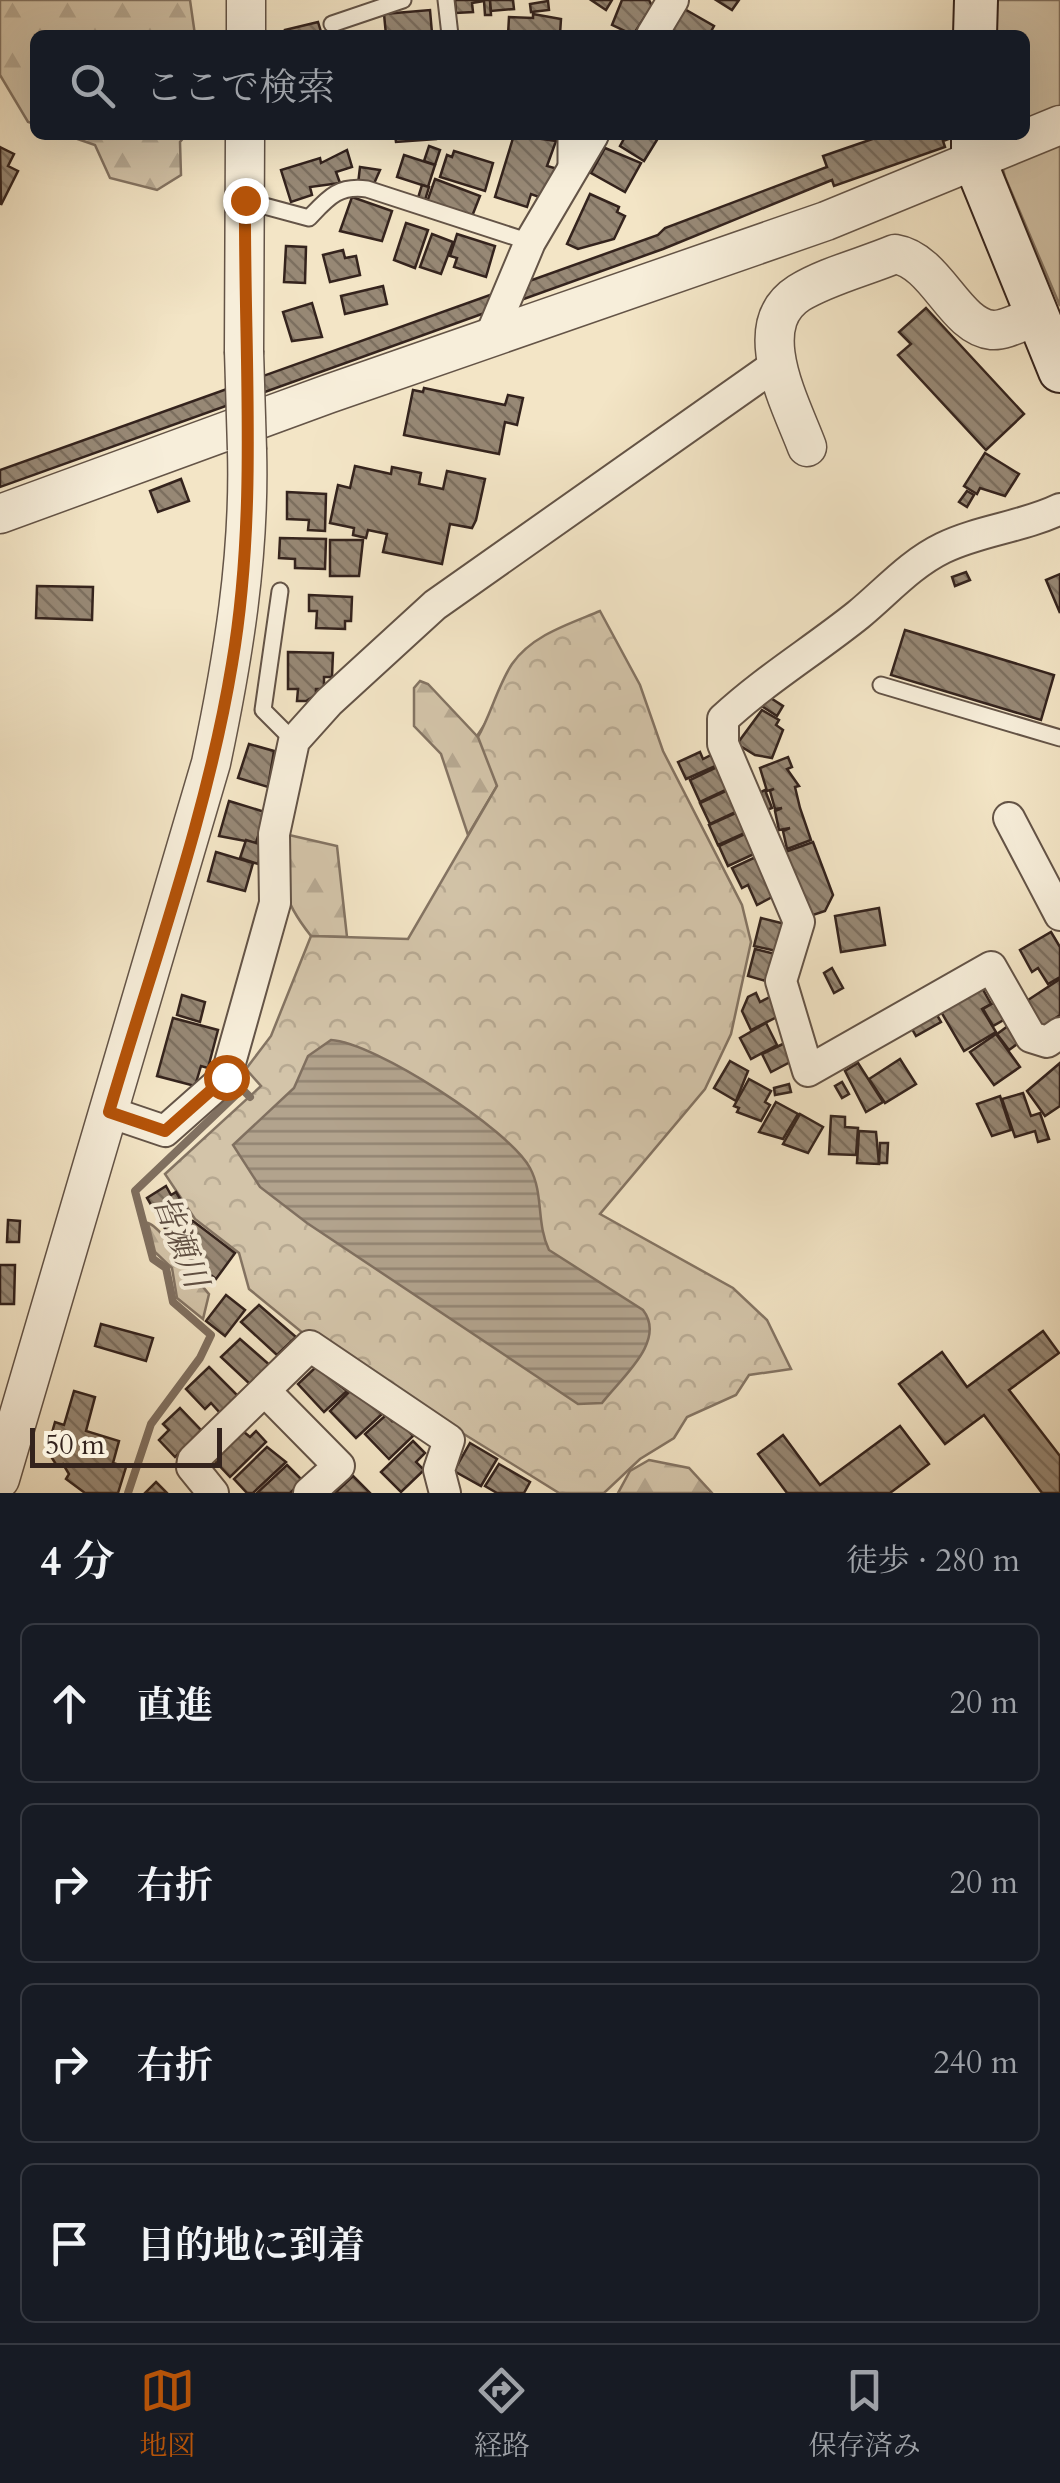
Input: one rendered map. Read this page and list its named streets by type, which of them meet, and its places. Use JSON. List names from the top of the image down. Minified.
{"water":["皆瀬川"],"scale_bar":"50 m","page":{"search":"ここで検索","scale":"50 m","heading":["4 分","徒歩 · 280 m"],"list":[["直進","20 m"],["右折","20 m"],["右折","240 m"],"目的地に到着"],"nav":["地図","経路","保存済み"]}}
